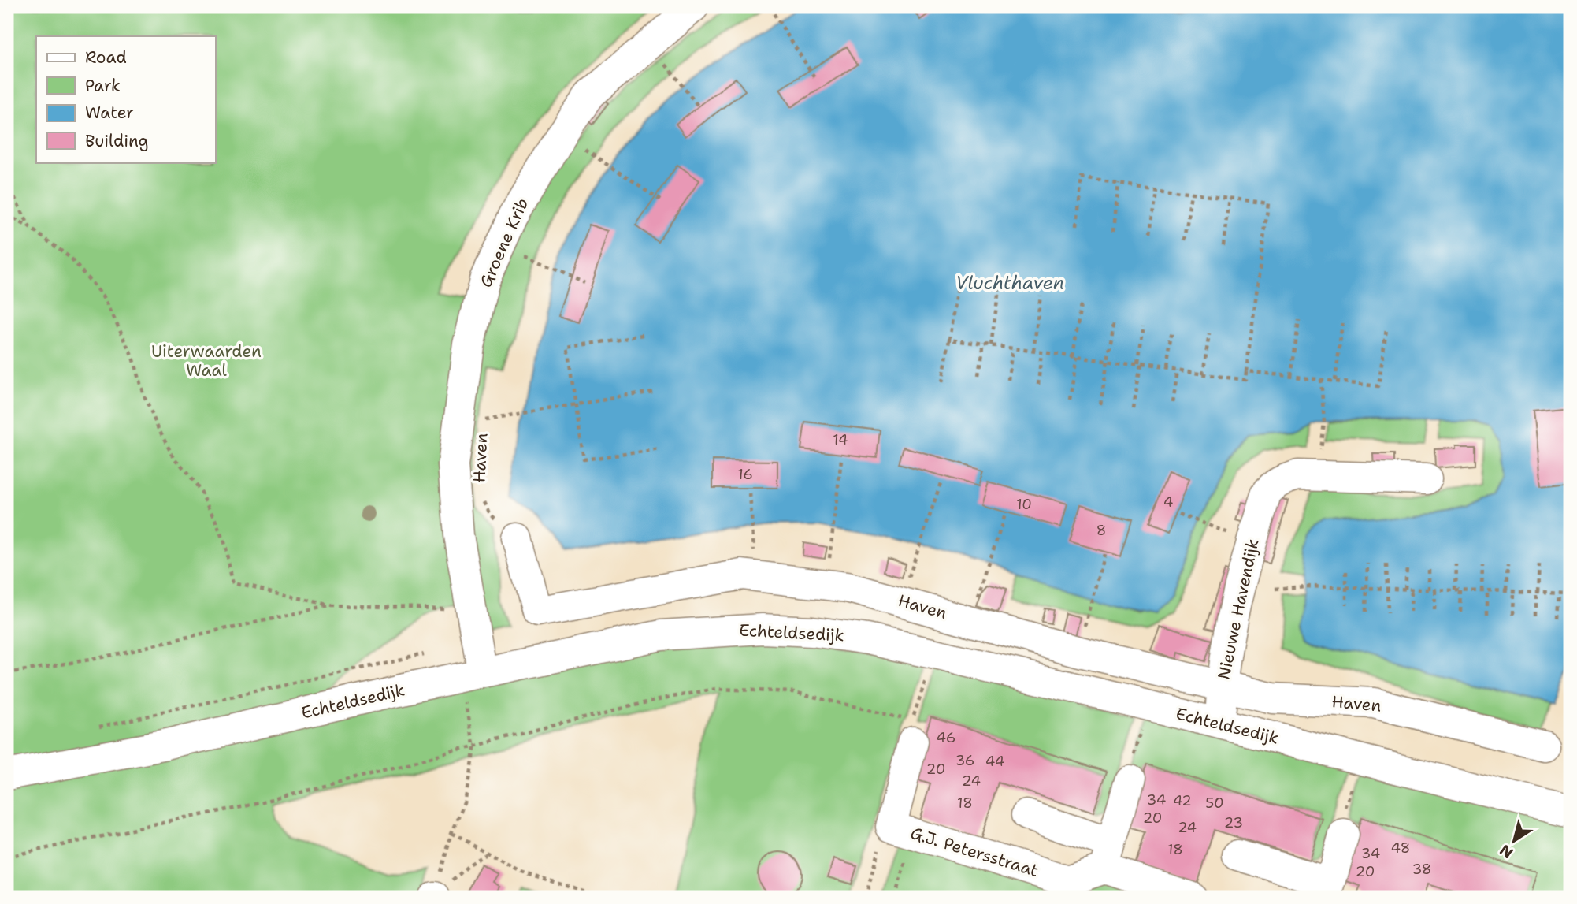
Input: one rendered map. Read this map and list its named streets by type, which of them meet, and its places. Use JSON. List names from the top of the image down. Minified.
{"streets":{"street":["Groene Krib","Haven","Nieuwe Havendijk","Echteldsedijk","G.J. Petersstraat"]},"crossings":[["Haven","Nieuwe Havendijk"],["Nieuwe Havendijk","Echteldsedijk"]],"water":["Vluchthaven"],"parks":["Uiterwaarden Waal"],"house_numbers":["14","16","4","10","8","46","36","44","20","24","34","42","18","50","20","23","24","48","18","34","38","20"],"legend":["Road","Park","Water","Building"],"north":"bottom left"}
